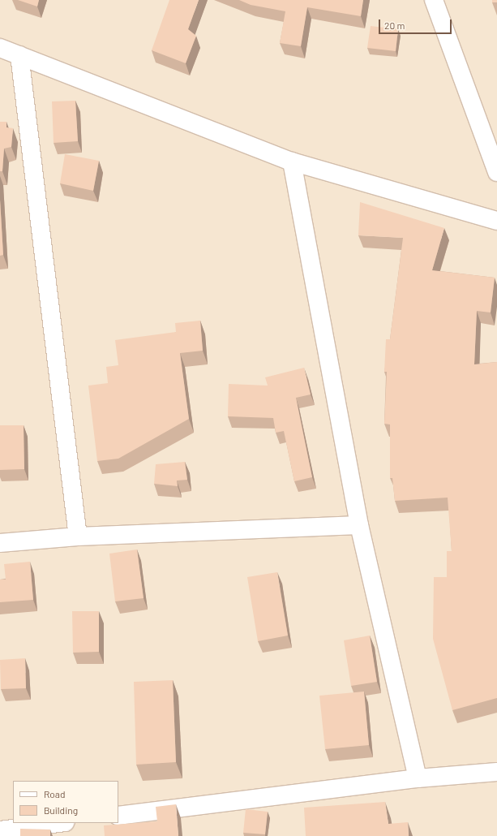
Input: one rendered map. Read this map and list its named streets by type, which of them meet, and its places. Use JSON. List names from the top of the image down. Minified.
{"legend":["Road","Building"],"scale_bar":"20 m"}
